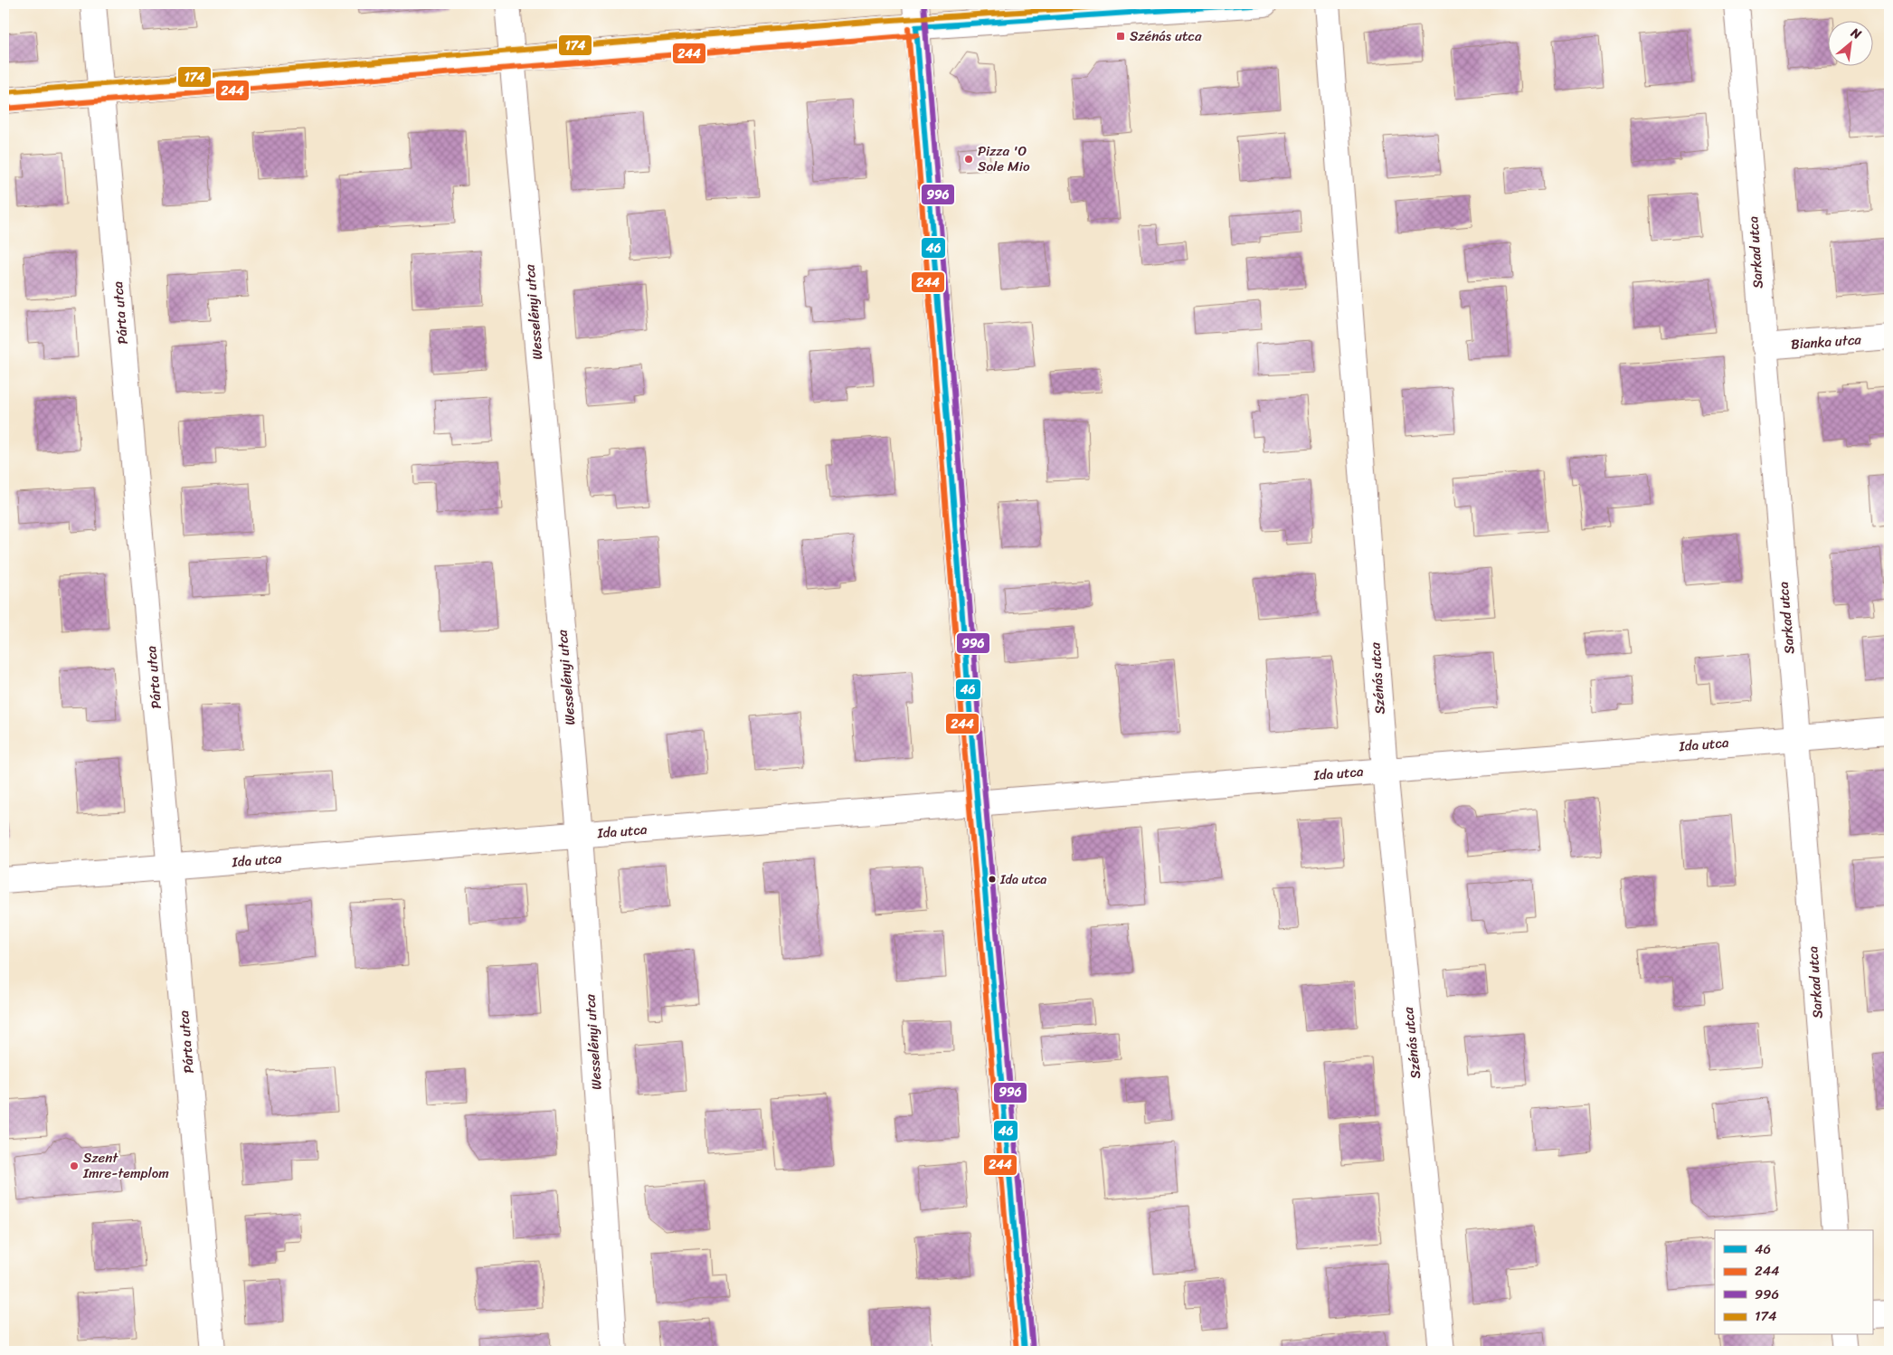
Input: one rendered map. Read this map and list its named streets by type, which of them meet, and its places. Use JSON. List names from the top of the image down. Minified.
{"streets":{"street":["Sarkad utca","Wesselényi utca","Párta utca","Bianka utca","Szénás utca","Ida utca"]},"crossings":[["Sarkad utca","Bianka utca"],["Sarkad utca","Ida utca"],["Wesselényi utca","Ida utca"],["Párta utca","Ida utca"],["Szénás utca","Ida utca"]],"places":{"transit":["Szénás utca"],"other":["Pizza 'O Sole Mio","Ida utca","Szent Imre-templom"]},"lines":["transit line 46","transit line 996","transit line 174","transit line 244"],"legend":["46","244","996","174"],"north":"top right"}
